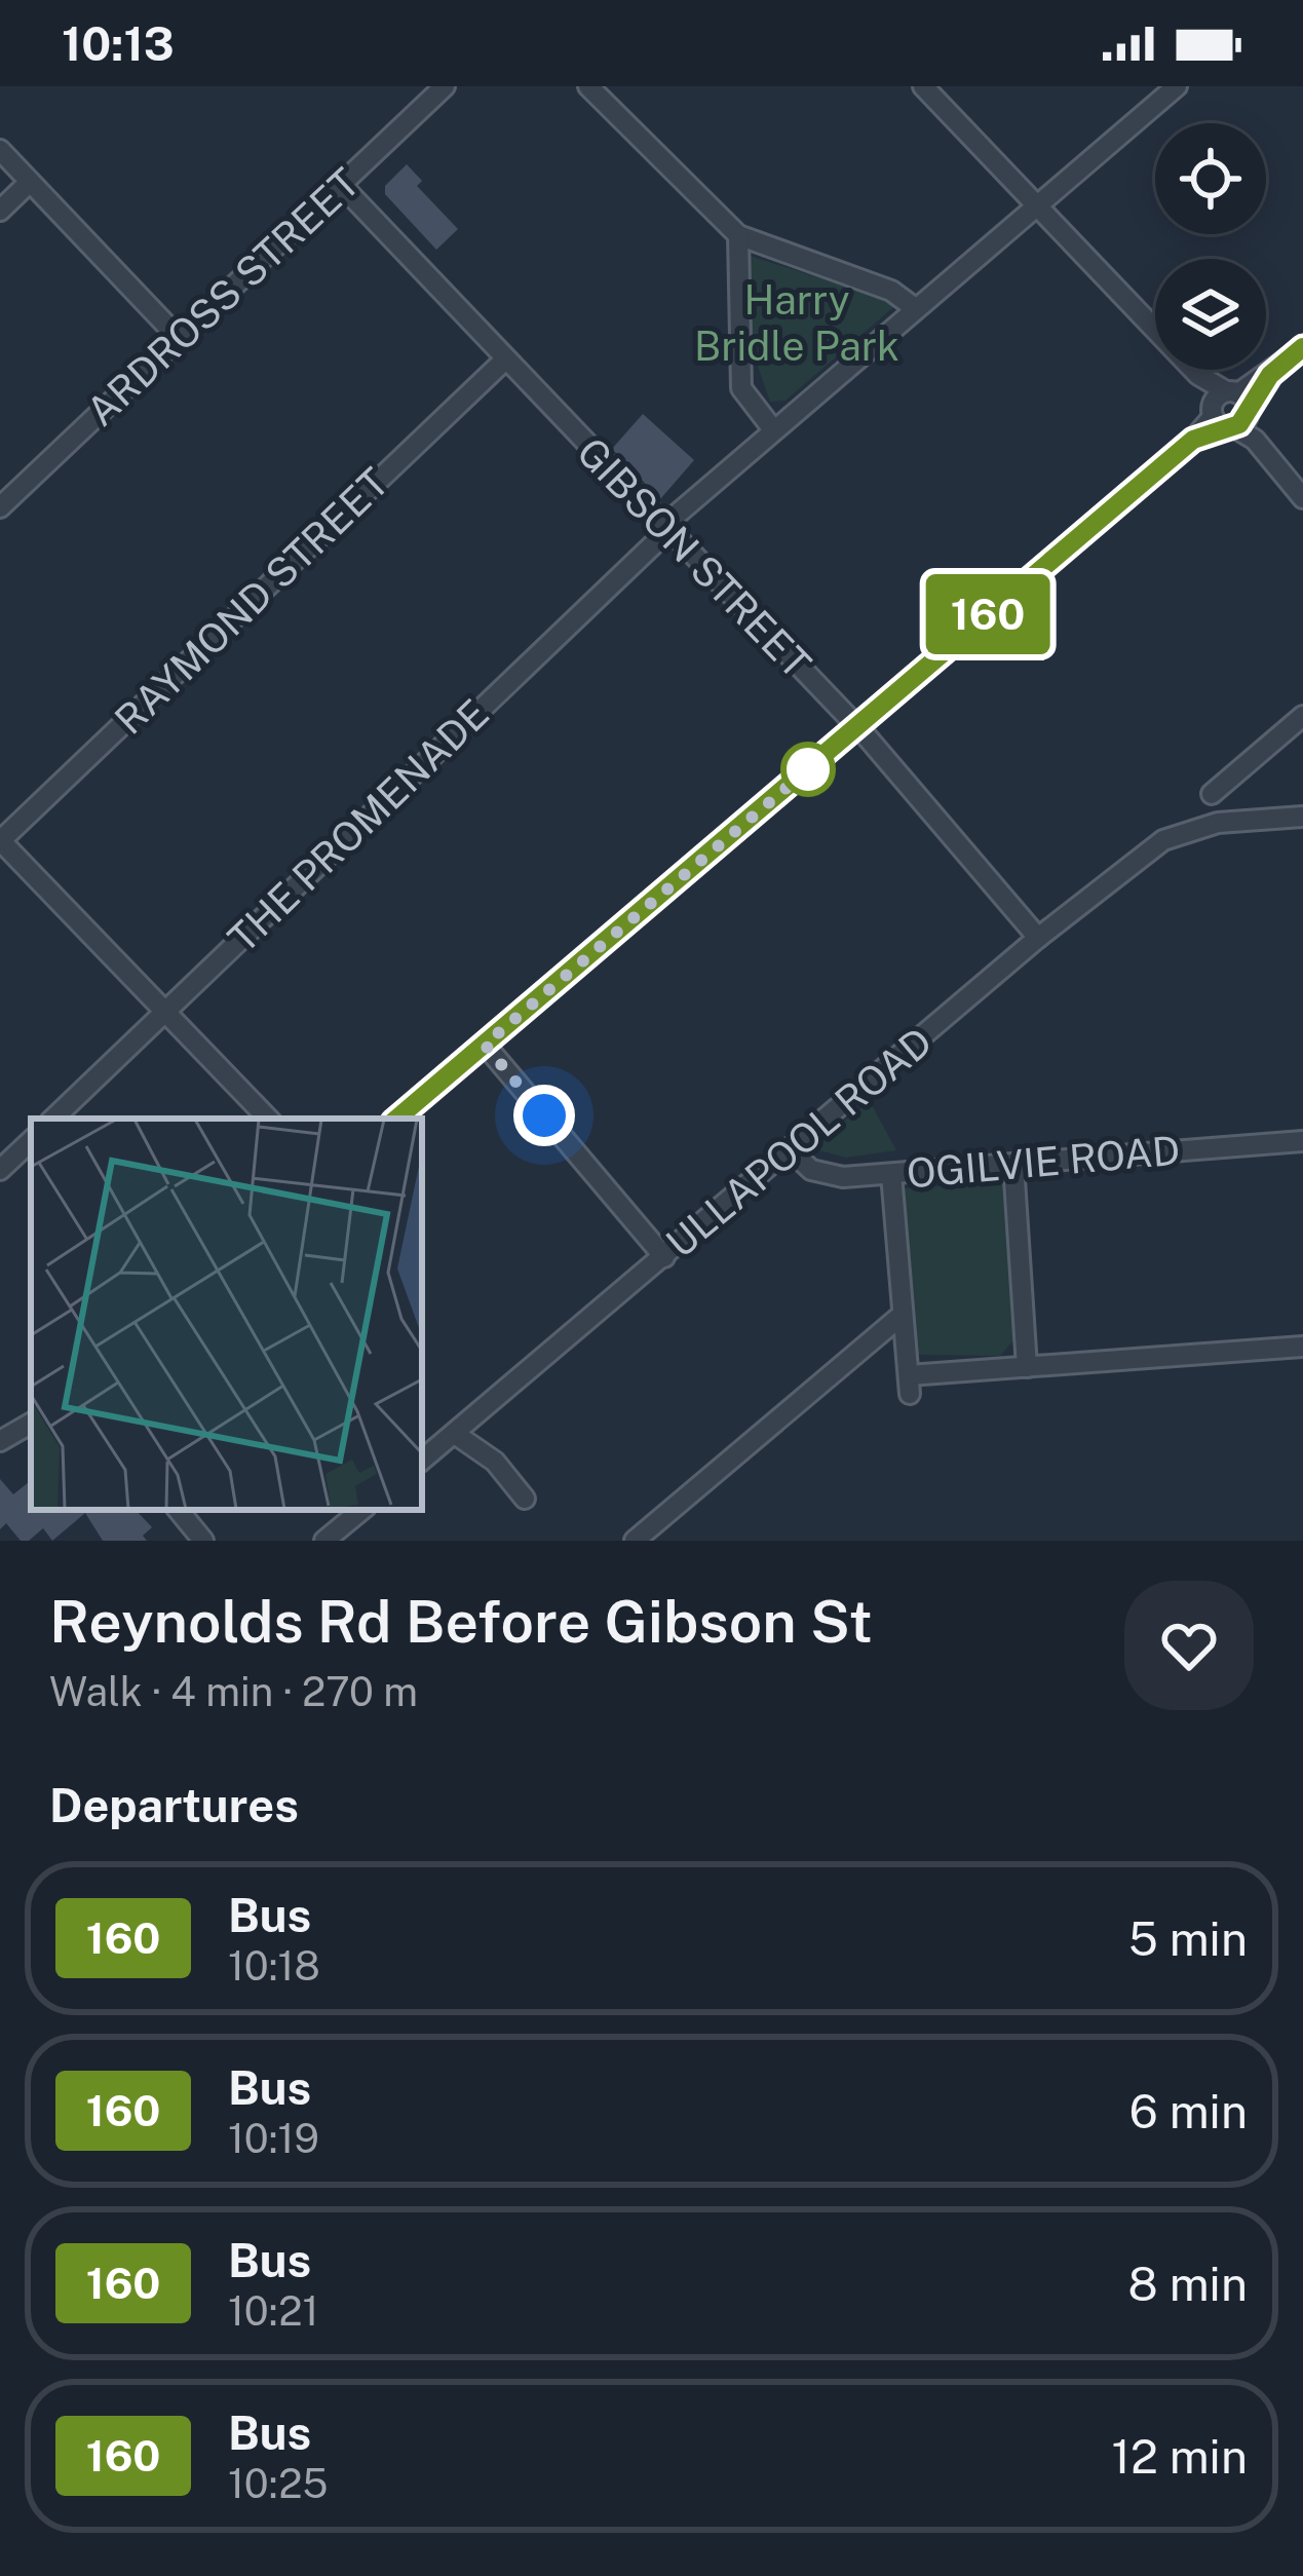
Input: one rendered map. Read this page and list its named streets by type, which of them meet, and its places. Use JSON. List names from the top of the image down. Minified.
{"streets":{"street":["ARDROSS STREET","GIBSON STREET","RAYMOND STREET","THE PROMENADE","ULLAPOOL ROAD","OGILVIE ROAD"]},"crossings":[["ARDROSS STREET","GIBSON STREET"],["GIBSON STREET","RAYMOND STREET"],["GIBSON STREET","THE PROMENADE"],["GIBSON STREET","ULLAPOOL ROAD"],["ULLAPOOL ROAD","OGILVIE ROAD"]],"parks":["Harry Bridle Park"],"lines":["bus line 160"],"page":{"status":"10:13","on_map":"160","heading":[["Reynolds Rd Before Gibson St","Walk · 4 min · 270 m"],"Departures"],"list":[{"mark":"160","name":"Bus","note":"10:18","value":"5 min"},{"mark":"160","name":"Bus","note":"10:19","value":"6 min"},{"mark":"160","name":"Bus","note":"10:21","value":"8 min"},{"mark":"160","name":"Bus","note":"10:25","value":"12 min"}]}}
